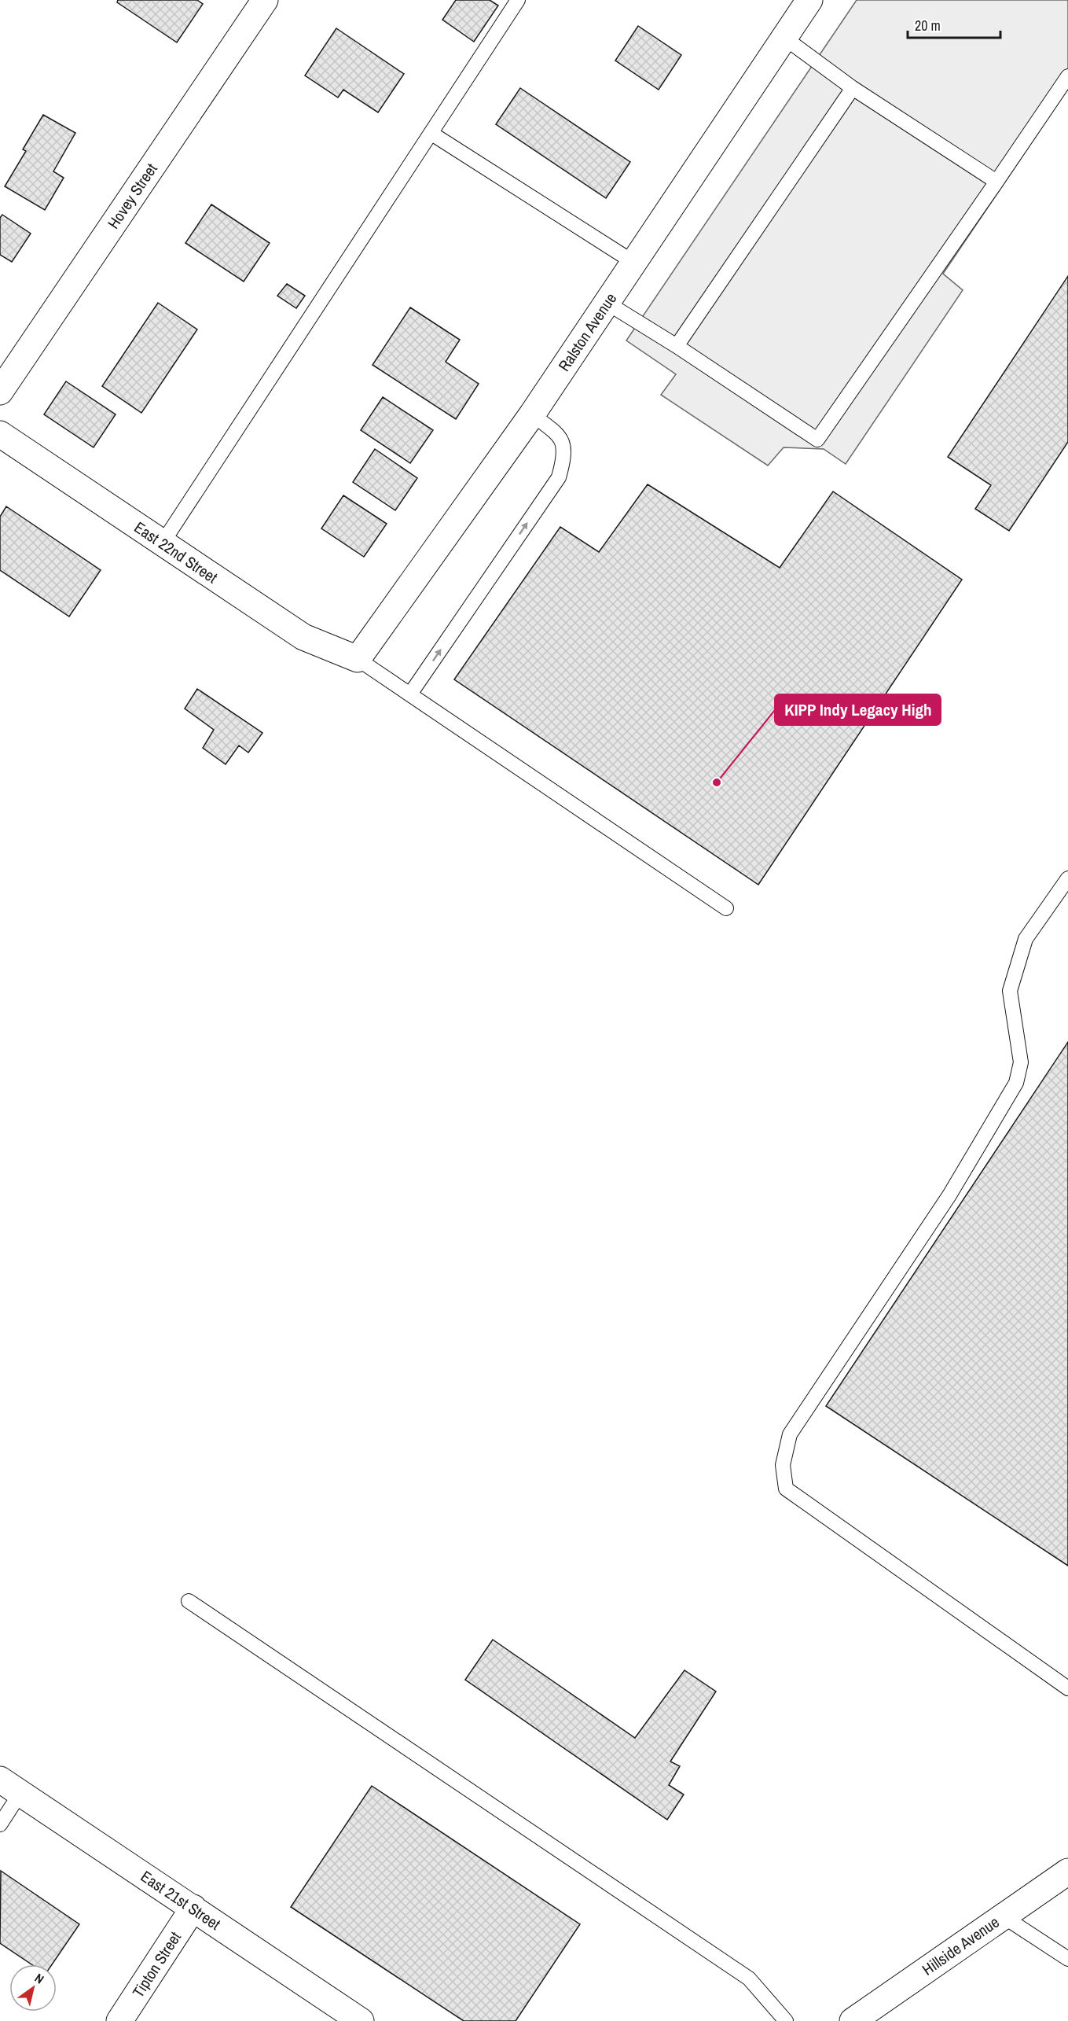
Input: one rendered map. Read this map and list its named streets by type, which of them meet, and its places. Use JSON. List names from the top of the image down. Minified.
{"streets":{"street":["Hovey Street","Ralston Avenue","East 22nd Street","East 21st Street","Hillside Avenue","Tipton Street"]},"crossings":[["Ralston Avenue","East 22nd Street"],["East 21st Street","Tipton Street"]],"places":["KIPP Indy Legacy High"],"scale_bar":"20 m","north":"top right"}
